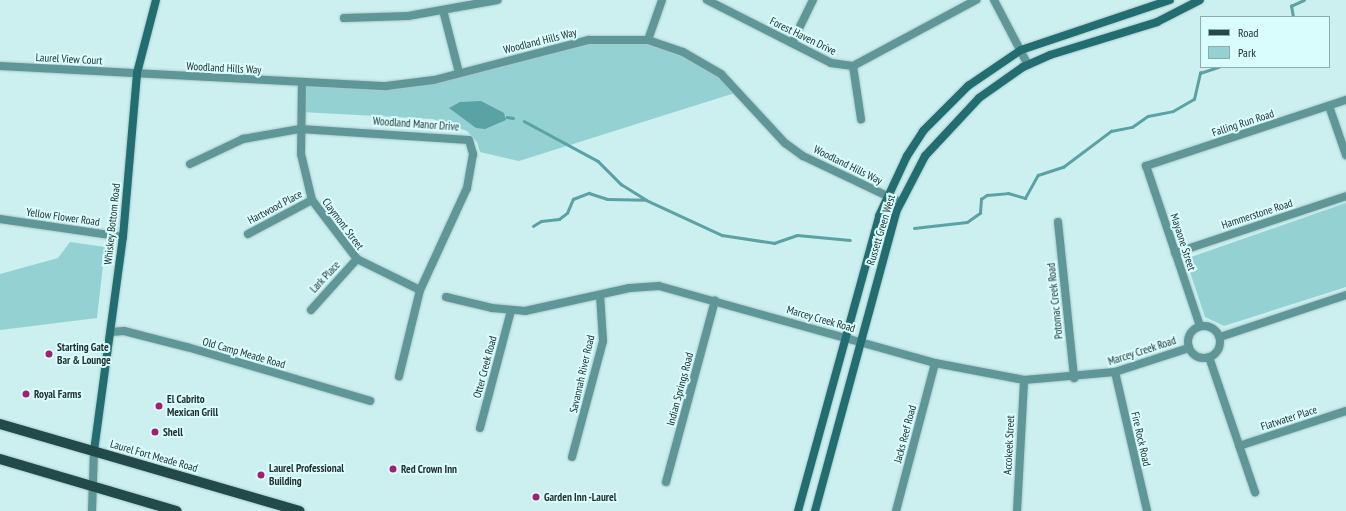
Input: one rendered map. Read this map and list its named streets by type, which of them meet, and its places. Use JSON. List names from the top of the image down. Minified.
{"streets":{"main road":["Laurel Fort Meade Road"],"street":["Forest Haven Drive","Woodland Hills Way","Laurel View Court","Falling Run Road","Woodland Manor Drive","Hartwood Place","Hammerstone Road","Yellow Flower Road","Whiskey Bottom Road","Claymont Street","Russett Green West","Mayaone Street","Lark Place","Potomac Creek Road","Marcey Creek Road","Old Camp Meade Road","Otter Creek Road","Savannah River Road","Indian Springs Road","Flatwater Place","Jacks Reef Road","Fire Rock Road","Accokeek Street"]},"crossings":[["Woodland Hills Way","Laurel View Court"],["Woodland Hills Way","Whiskey Bottom Road"],["Woodland Hills Way","Claymont Street"],["Woodland Hills Way","Russett Green West"],["Laurel View Court","Whiskey Bottom Road"],["Falling Run Road","Mayaone Street"],["Woodland Manor Drive","Claymont Street"],["Hartwood Place","Claymont Street"],["Hammerstone Road","Mayaone Street"],["Yellow Flower Road","Whiskey Bottom Road"],["Whiskey Bottom Road","Old Camp Meade Road"],["Whiskey Bottom Road","Laurel Fort Meade Road"],["Claymont Street","Lark Place"],["Russett Green West","Marcey Creek Road"],["Mayaone Street","Marcey Creek Road"],["Potomac Creek Road","Marcey Creek Road"],["Marcey Creek Road","Otter Creek Road"],["Marcey Creek Road","Savannah River Road"],["Marcey Creek Road","Indian Springs Road"],["Marcey Creek Road","Jacks Reef Road"],["Marcey Creek Road","Fire Rock Road"],["Marcey Creek Road","Accokeek Street"]],"places":["Starting Gate Bar & Lounge","Royal Farms","El Cabrito Mexican Grill","Shell","Red Crown Inn","Laurel Professional Building","Garden Inn -Laurel"],"legend":["Road","Park"]}
